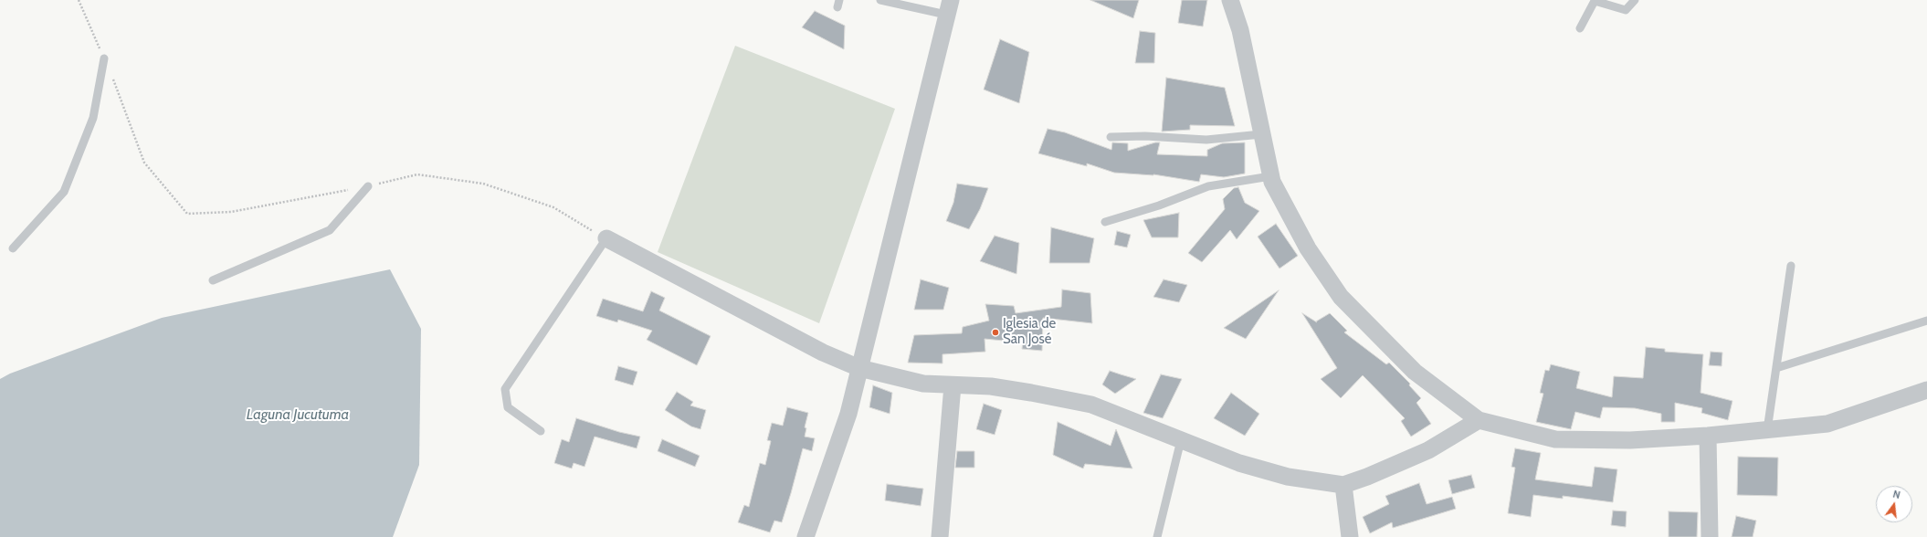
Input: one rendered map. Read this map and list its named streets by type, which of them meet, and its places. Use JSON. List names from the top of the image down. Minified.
{"water":["Laguna Jucutuma"],"places":["Iglesia de San José"],"north":"top"}
